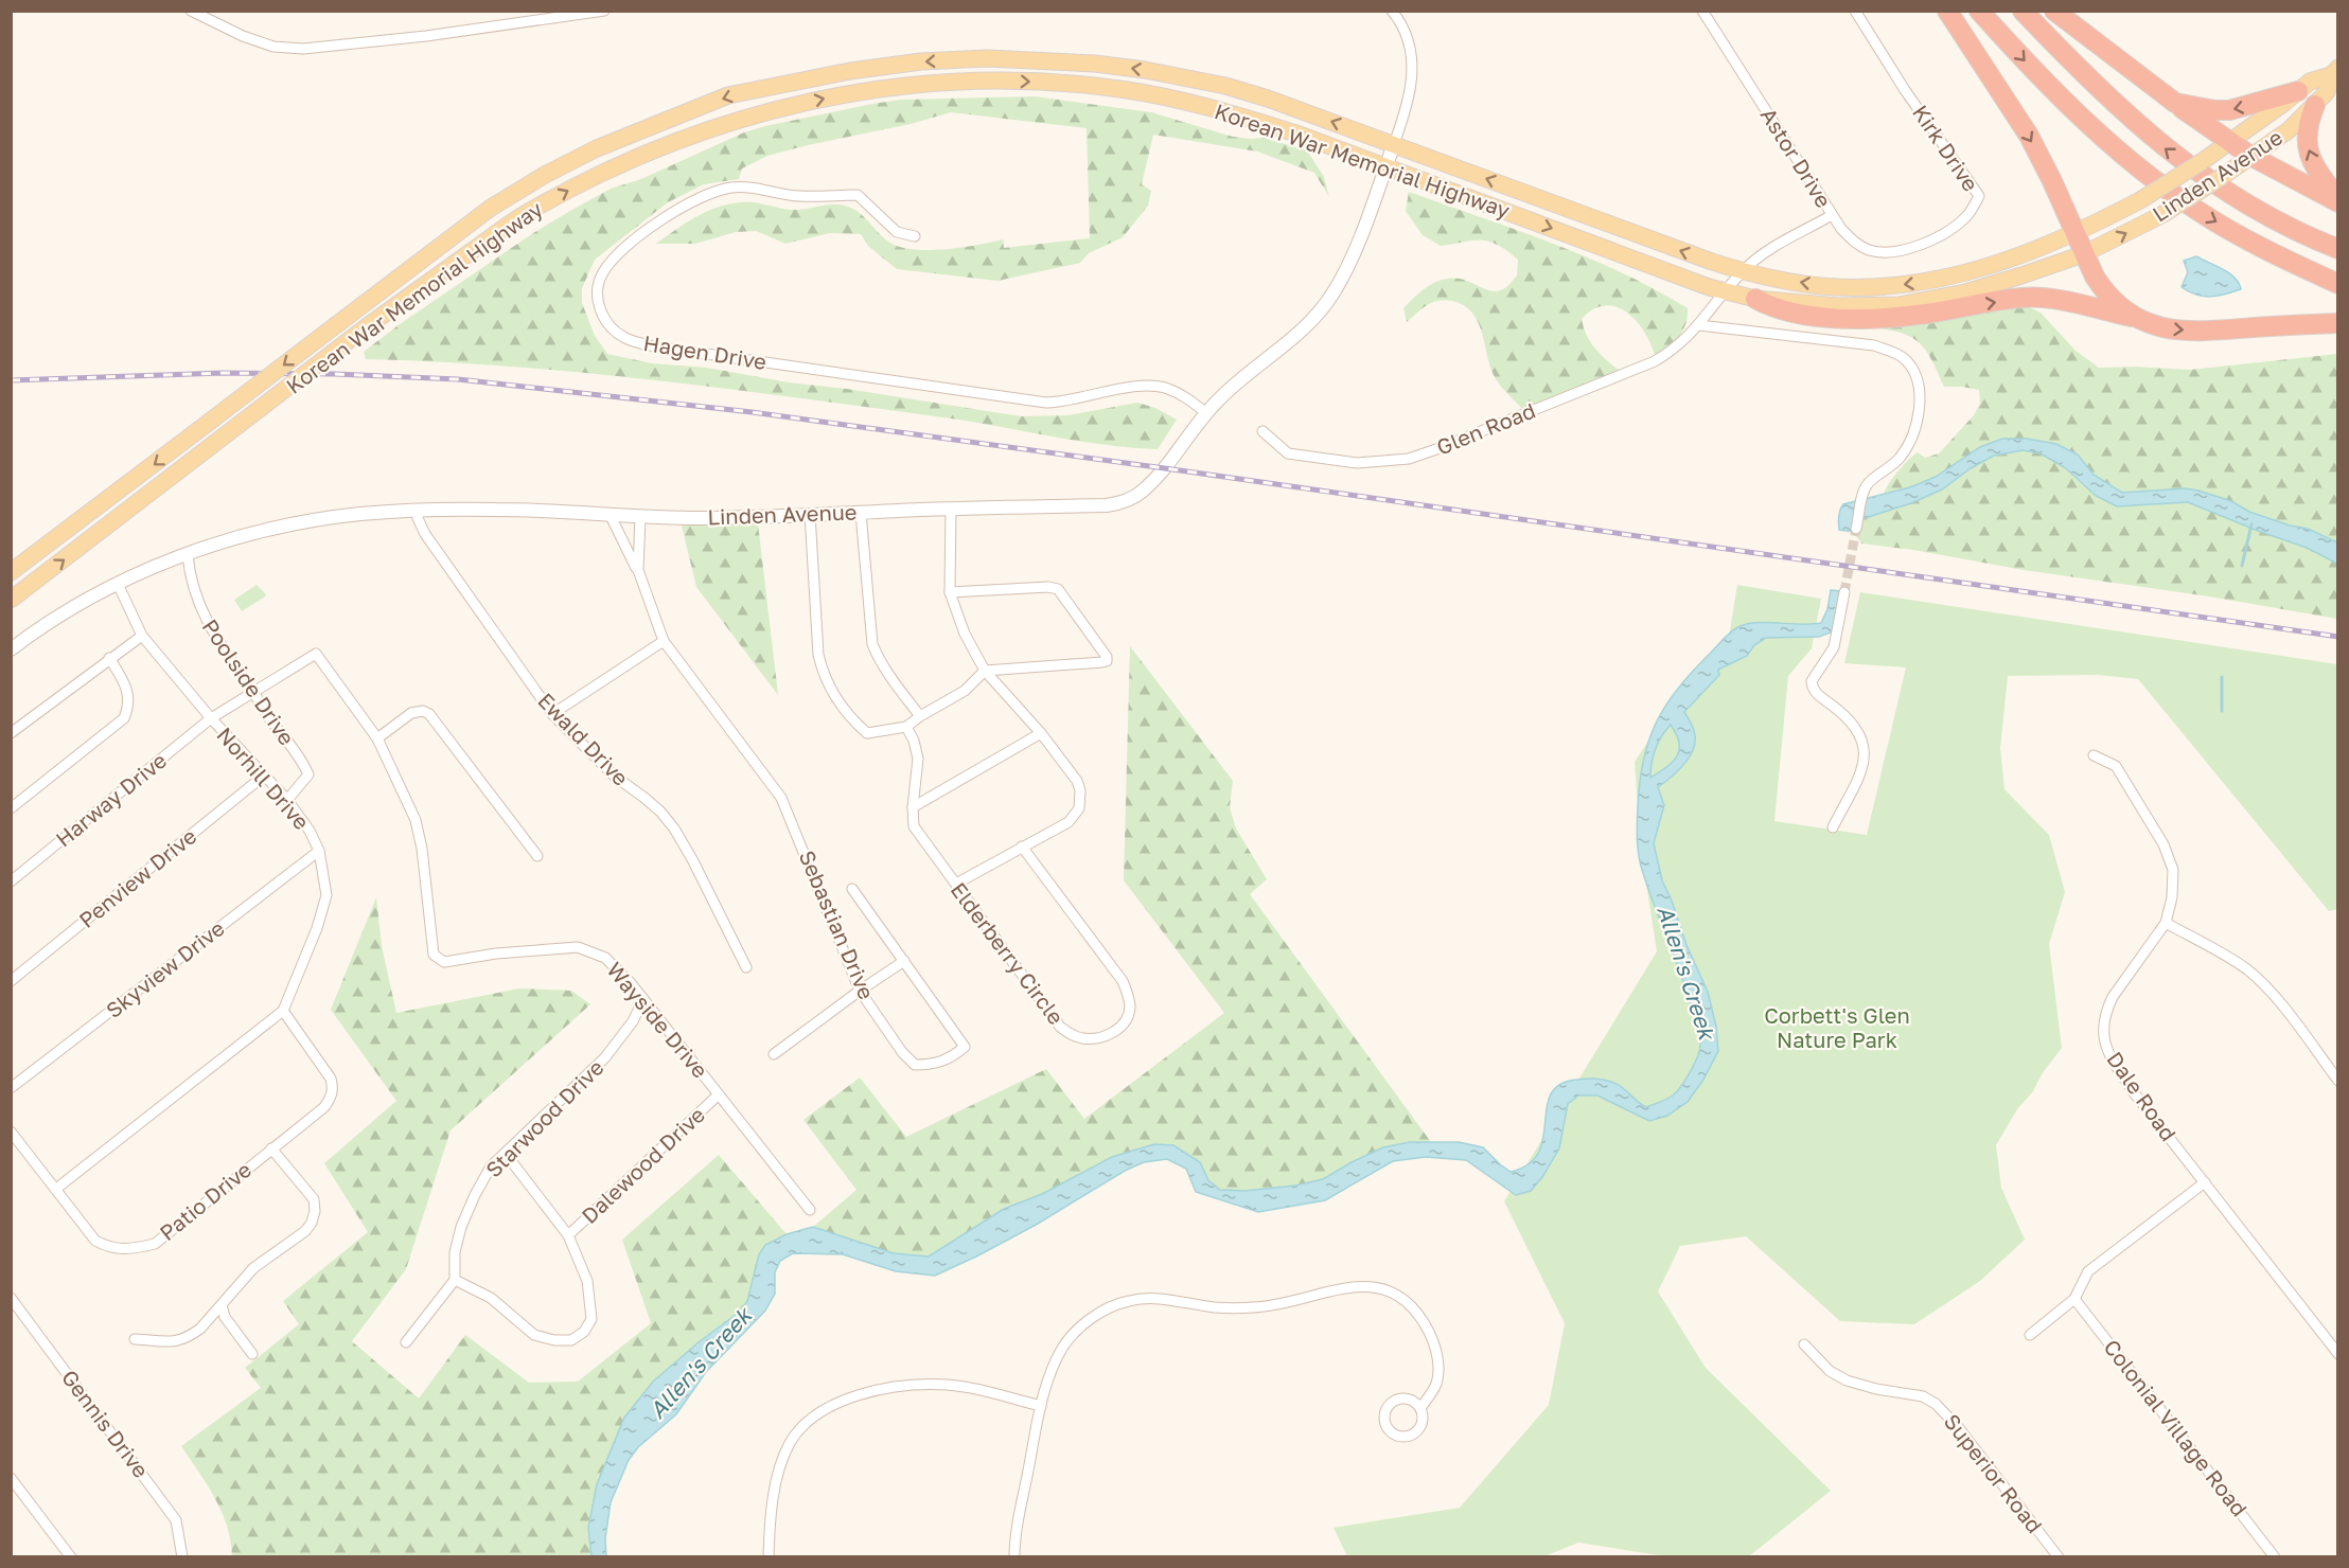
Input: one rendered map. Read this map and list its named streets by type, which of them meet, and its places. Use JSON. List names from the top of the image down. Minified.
{"streets":{"main road":["Korean War Memorial Highway","Linden Avenue"],"street":["Kirk Drive","Astor Drive","Hagen Drive","Glen Road","Poolside Drive","Ewald Drive","Norhill Drive","Harway Drive","Penview Drive","Sebastian Drive","Elderberry Circle","Skyview Drive","Wayside Drive","Dale Road","Starwood Drive","Dalewood Drive","Patio Drive","Gennis Drive","Colonial Village Road","Superior Road"]},"crossings":[["Kirk Drive","Astor Drive"],["Astor Drive","Korean War Memorial Highway"],["Astor Drive","Glen Road"],["Korean War Memorial Highway","Linden Avenue"],["Korean War Memorial Highway","Glen Road"],["Linden Avenue","Hagen Drive"],["Linden Avenue","Poolside Drive"],["Linden Avenue","Ewald Drive"],["Linden Avenue","Norhill Drive"],["Linden Avenue","Sebastian Drive"],["Poolside Drive","Norhill Drive"],["Poolside Drive","Harway Drive"],["Poolside Drive","Wayside Drive"],["Norhill Drive","Harway Drive"],["Norhill Drive","Penview Drive"],["Norhill Drive","Skyview Drive"],["Norhill Drive","Patio Drive"],["Harway Drive","Wayside Drive"],["Wayside Drive","Starwood Drive"],["Wayside Drive","Dalewood Drive"]],"water":["Allen's Creek"],"parks":["Corbett's Glen Nature Park"]}
